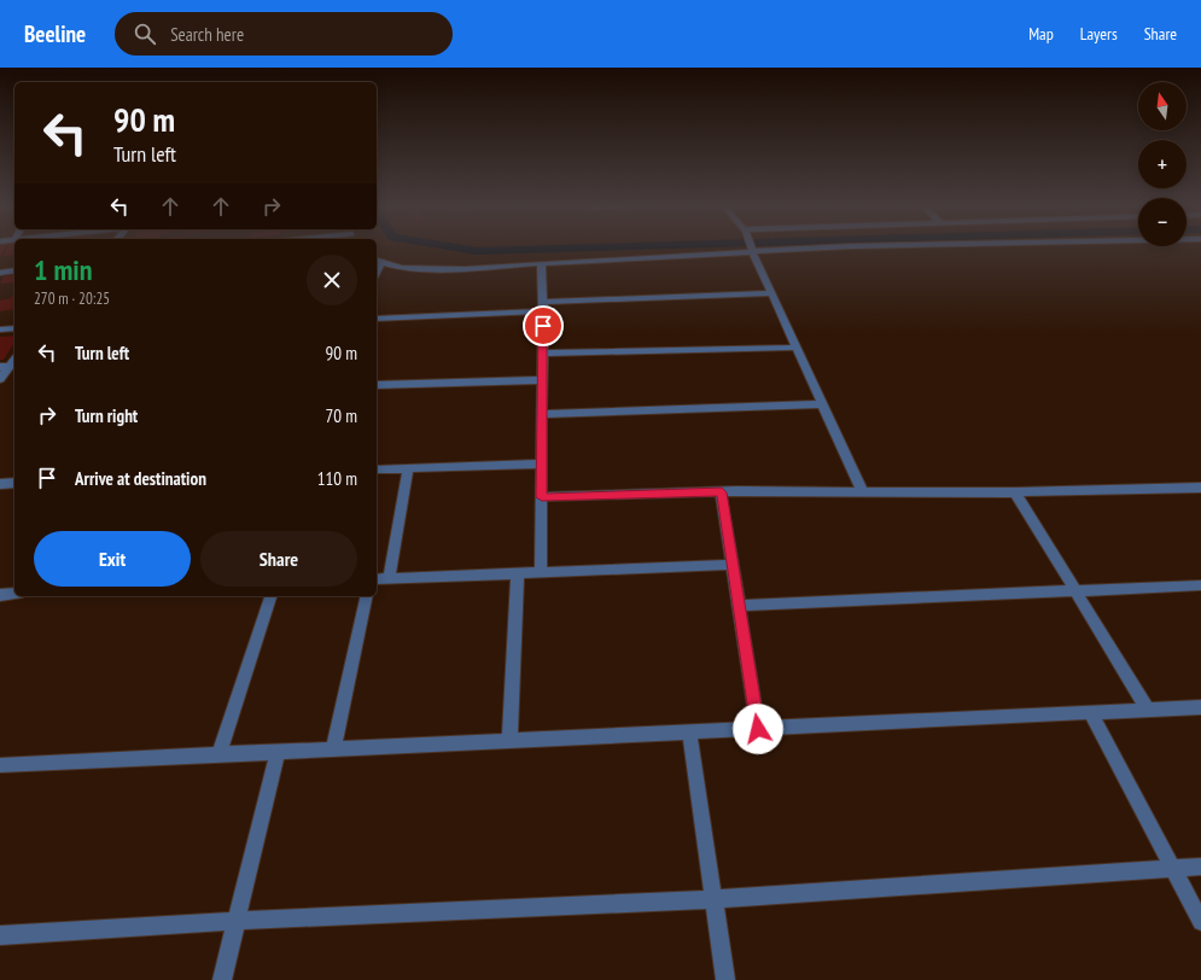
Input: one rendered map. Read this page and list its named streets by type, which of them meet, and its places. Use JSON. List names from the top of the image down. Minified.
{"north":"top","page":{"header":"Beeline","search":"Search here","nav":["Map","Layers","Share"],"map_buttons":["+","−"],"turn":["90 m","Turn left"],"heading":["1 min","270 m · 20:25"],"list":[{"name":"Turn left","value":"90 m"},{"name":"Turn right","value":"70 m"},{"name":"Arrive at destination","value":"110 m"}],"buttons":["Exit","Share"]}}
